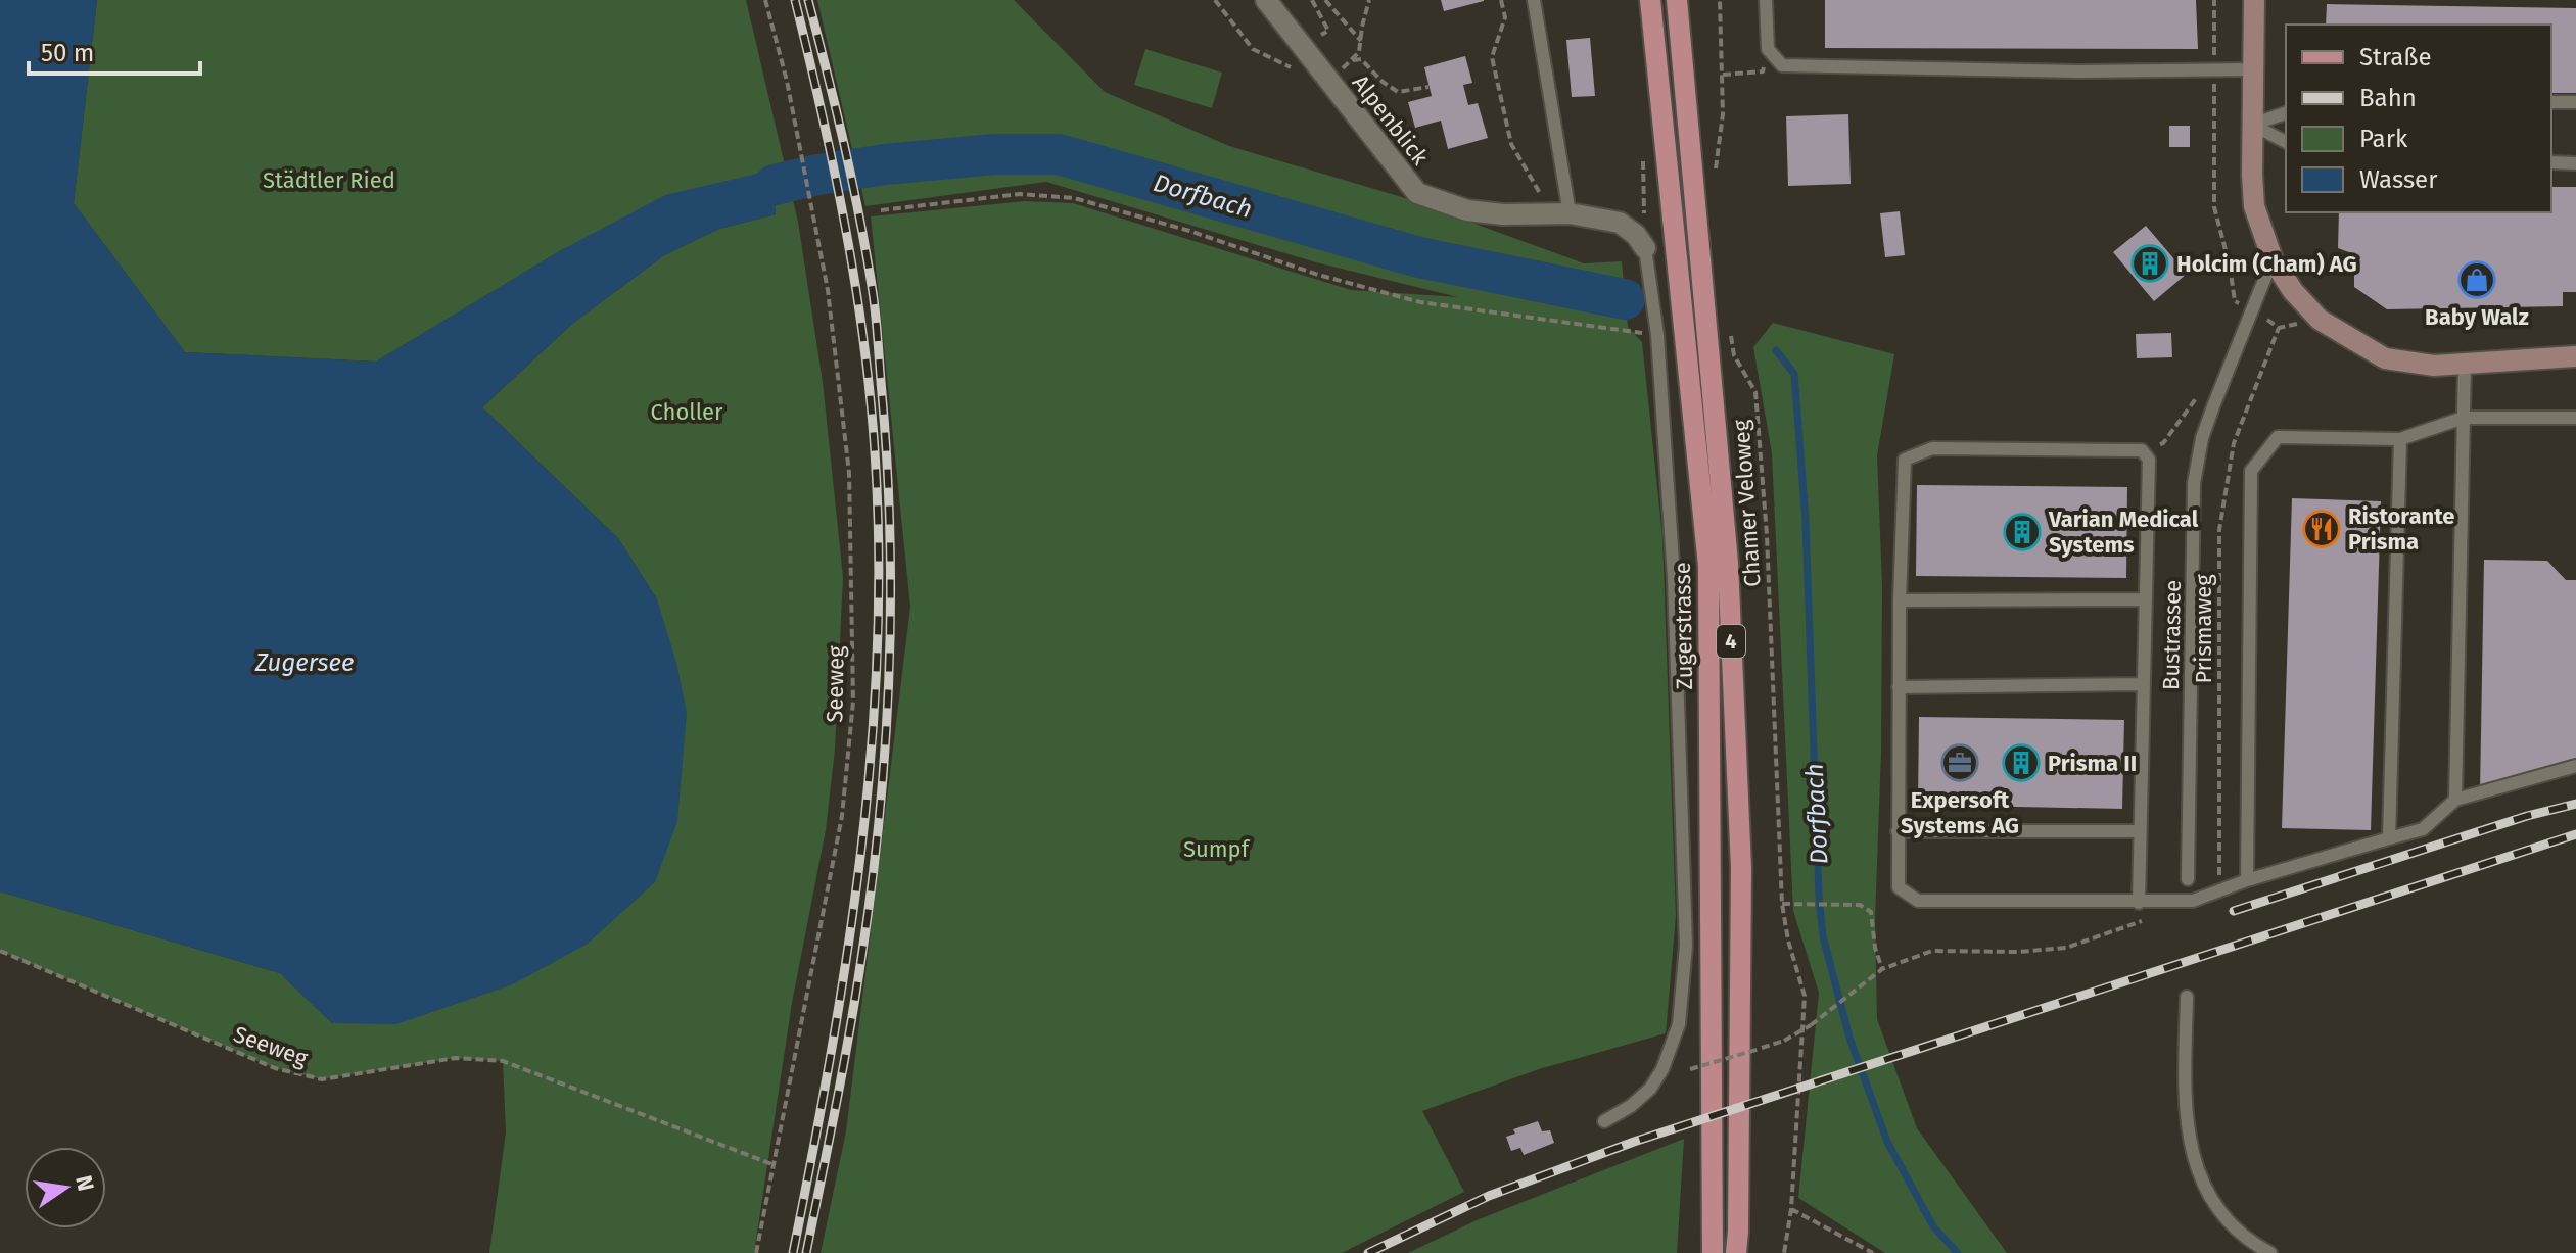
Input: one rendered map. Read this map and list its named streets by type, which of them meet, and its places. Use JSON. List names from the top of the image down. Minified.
{"streets":{"main road":["Zugerstrasse","4"],"street":["Alpenblick"],"lane":["Bustrassee"],"path":["Chamer Veloweg","Prismaweg","Seeweg"]},"crossings":[["Alpenblick","Zugerstrasse"]],"water":["Dorfbach","Zugersee"],"parks":["Städtler Ried","Choller","Sumpf"],"places":{"building":["Holcim (Cham) AG","Varian Medical Systems","Prisma II"],"shop":["Baby Walz"],"restaurant":["Ristorante Prisma"],"office":["Expersoft Systems AG"]},"legend":["Straße","Bahn","Park","Wasser"],"scale_bar":"50 m","north":"right"}
